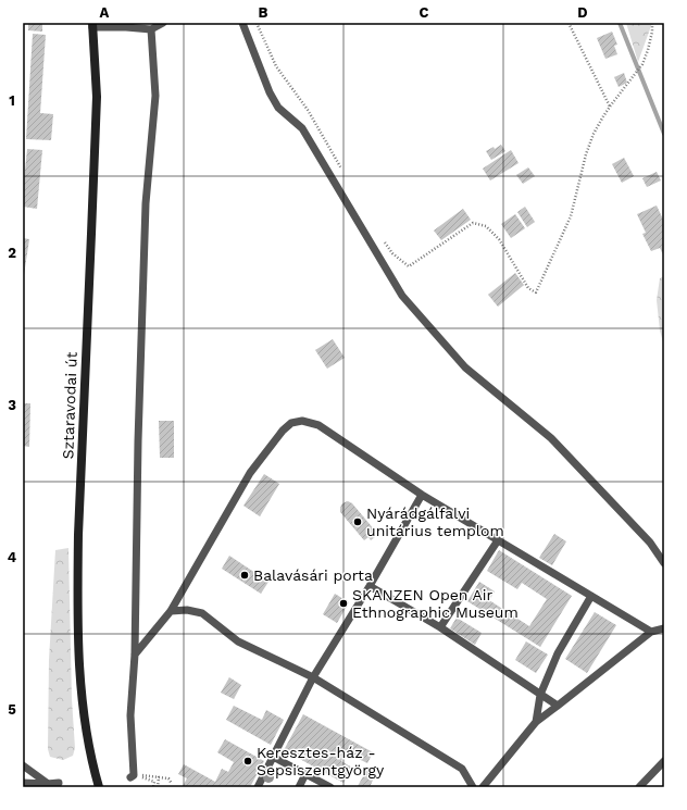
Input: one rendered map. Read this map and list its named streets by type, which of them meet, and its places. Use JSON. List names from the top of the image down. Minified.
{"streets":{"street":["Sztaravodai út"]},"places":["Nyárádgálfalvi unitárius templom","Balavásári porta","SKANZEN Open Air Ethnographic Museum","Keresztes-ház - Sepsiszentgyörgy"],"grid":{"columns":["A","B","C","D"],"rows":["1","2","3","4","5"]}}
